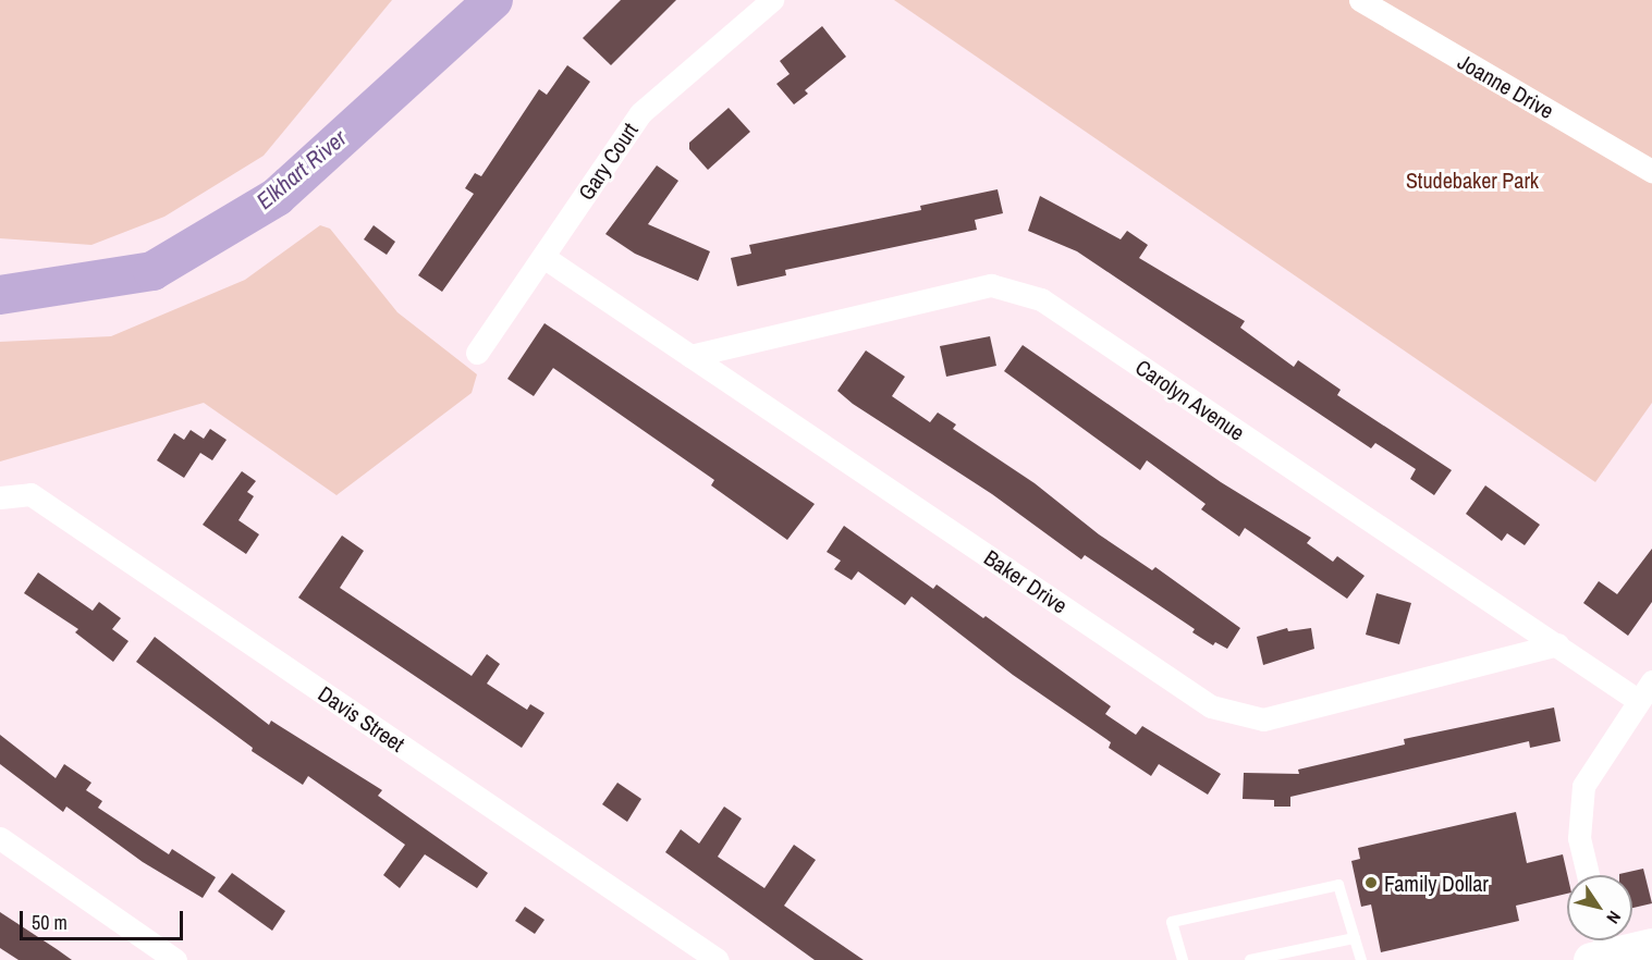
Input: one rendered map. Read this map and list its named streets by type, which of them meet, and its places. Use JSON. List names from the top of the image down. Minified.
{"streets":{"street":["Joanne Drive","Gary Court","Carolyn Avenue","Baker Drive","Davis Street"]},"crossings":[["Gary Court","Baker Drive"],["Carolyn Avenue","Baker Drive"]],"water":["Elkhart River"],"parks":["Studebaker Park"],"places":["Family Dollar"],"scale_bar":"50 m","north":"bottom right"}
